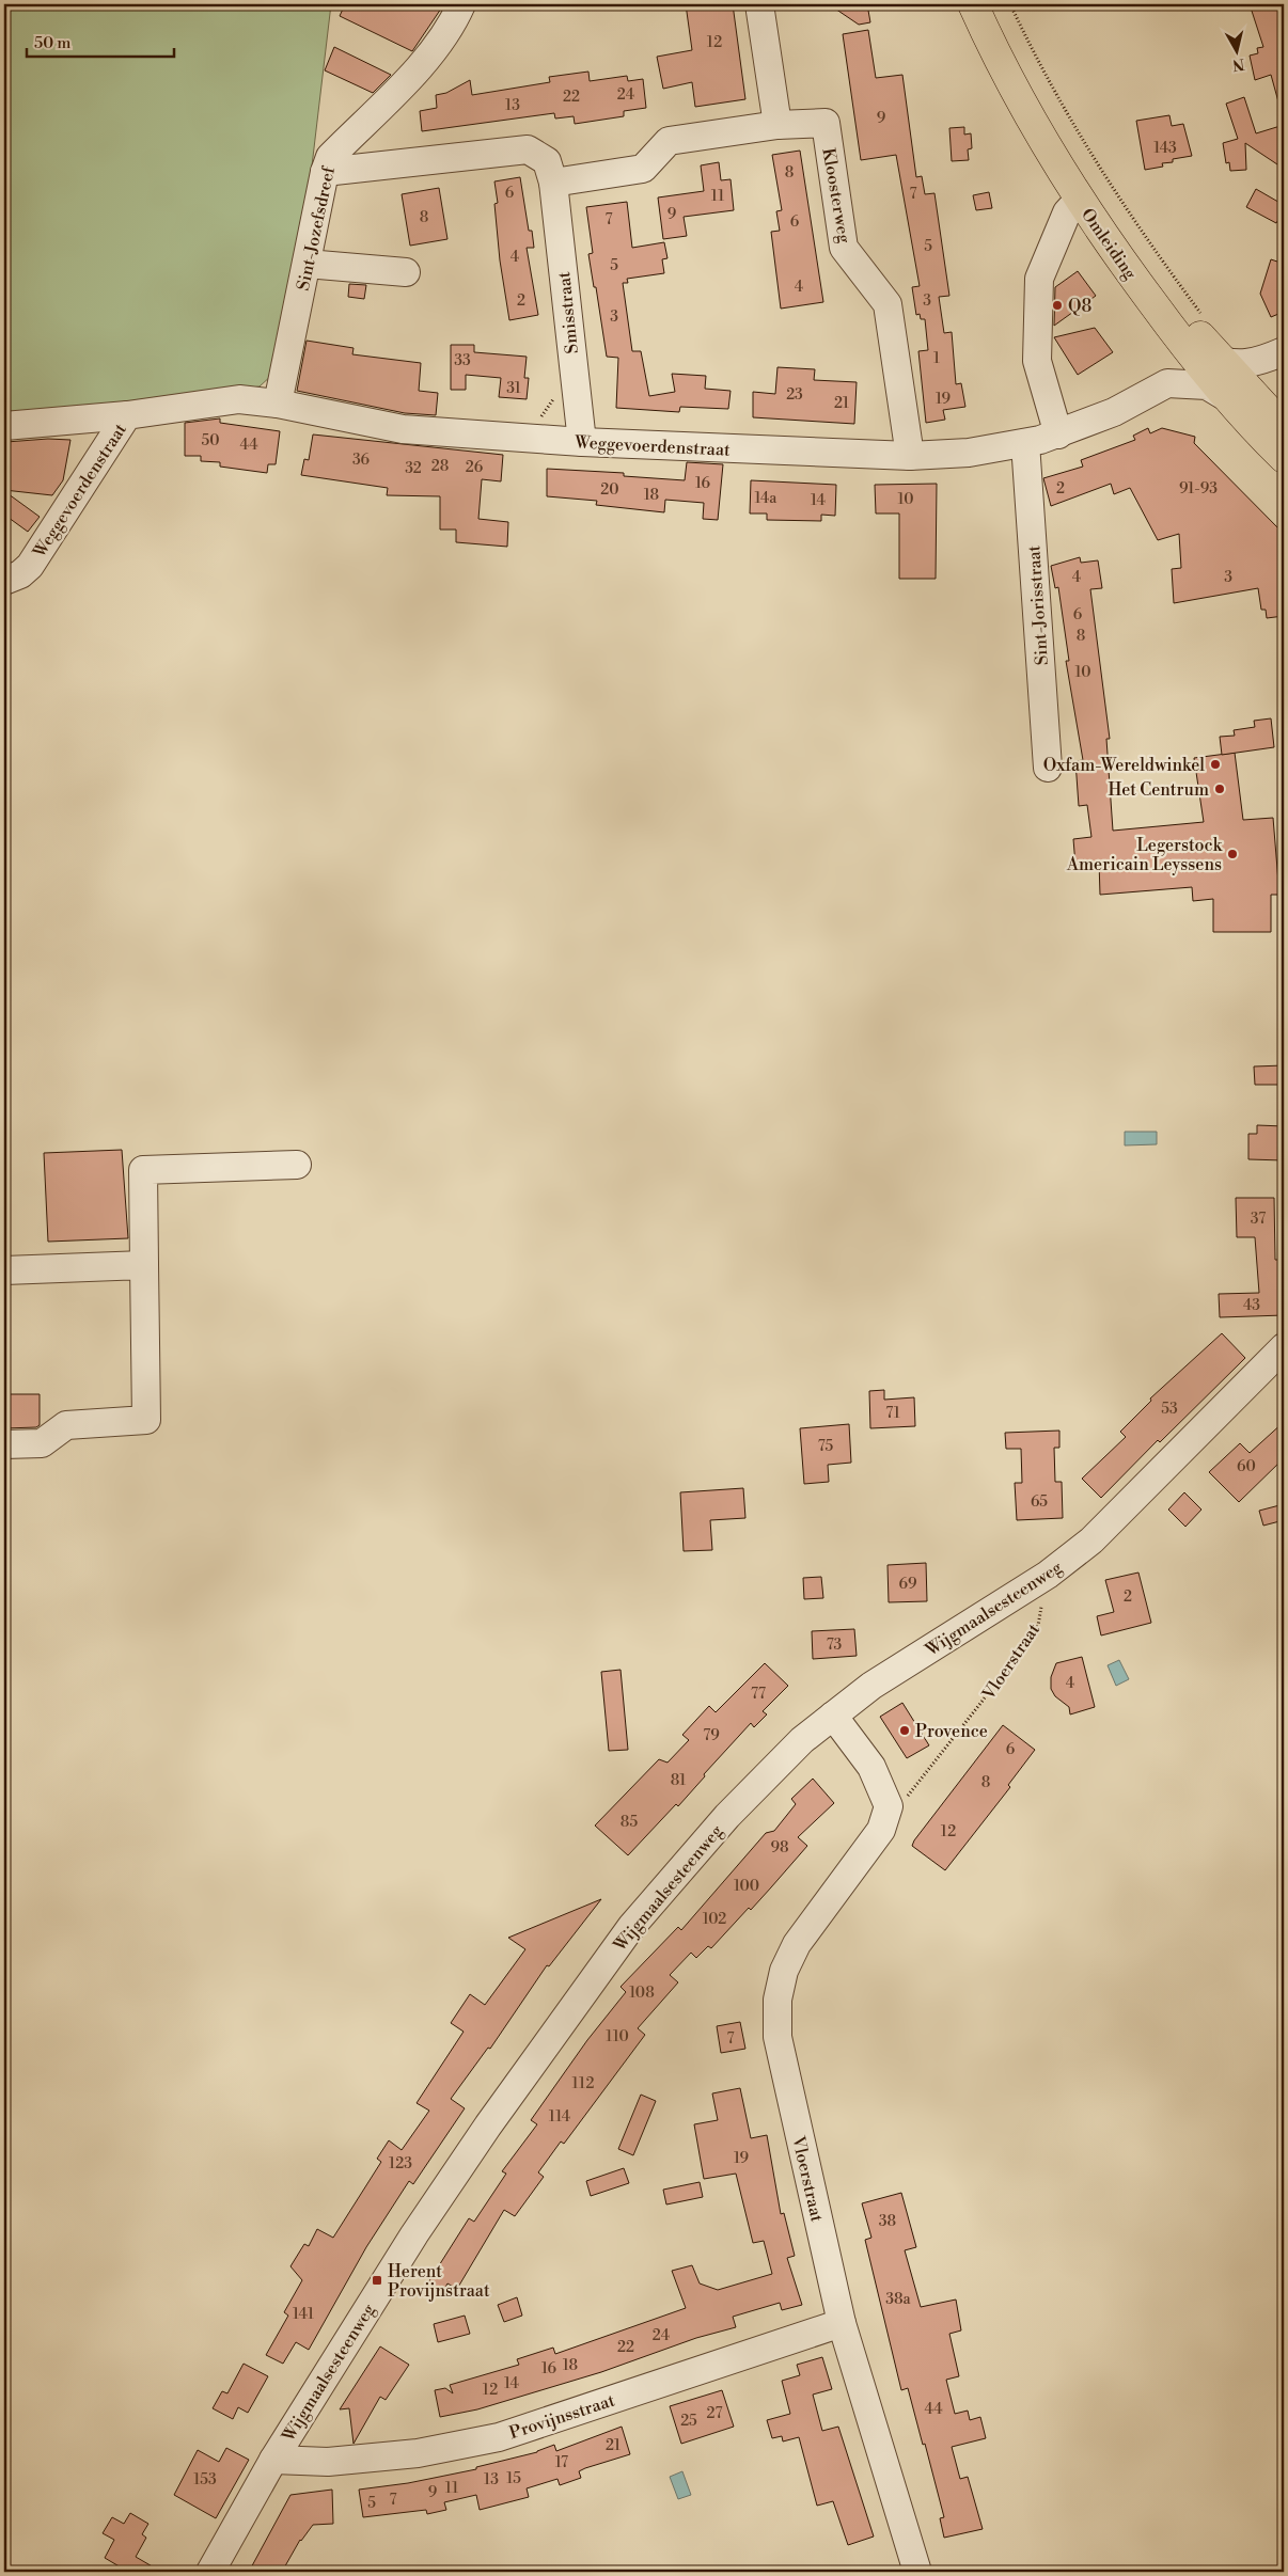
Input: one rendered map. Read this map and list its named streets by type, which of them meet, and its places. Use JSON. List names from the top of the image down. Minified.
{"streets":{"main road":["Omleiding"],"street":["Kloosterweg","Sint-Jozefsdreef","Smisstraat","Weggevoerdenstraat","Sint-Jorisstraat","Wijgmaalsesteenweg","Vloerstraat","Provijnsstraat"]},"crossings":[["Kloosterweg","Weggevoerdenstraat"],["Sint-Jozefsdreef","Smisstraat"],["Sint-Jozefsdreef","Weggevoerdenstraat"],["Smisstraat","Weggevoerdenstraat"],["Weggevoerdenstraat","Sint-Jorisstraat"],["Wijgmaalsesteenweg","Vloerstraat"],["Wijgmaalsesteenweg","Provijnsstraat"],["Vloerstraat","Provijnsstraat"]],"places":{"other":["Q8","Oxfam-Wereldwinkel","Het Centrum","Legerstock Americain Leyssens","Provence"],"transit":["Herent Provijnstraat"]},"house_numbers":["12","24","22","13","9","143","8","6","7","11","9","8","7","6","5","4","5","4","2","3","3","1","33","31","23","19","21","50","44","36","28","26","32","16","2","91-93","20","18","14a","10","14","4","3","6","8","10","37","43","53","71","75","60","65","69","2","73","4","77","79","6","81","8","85","12","98","100","102","108","110","7","112","114","19","123","38","38a","141","24","22","18","16","14","12","44","27","25","21","17","15","153","13","11","9","7","5"],"scale_bar":"50 m","north":"bottom"}
